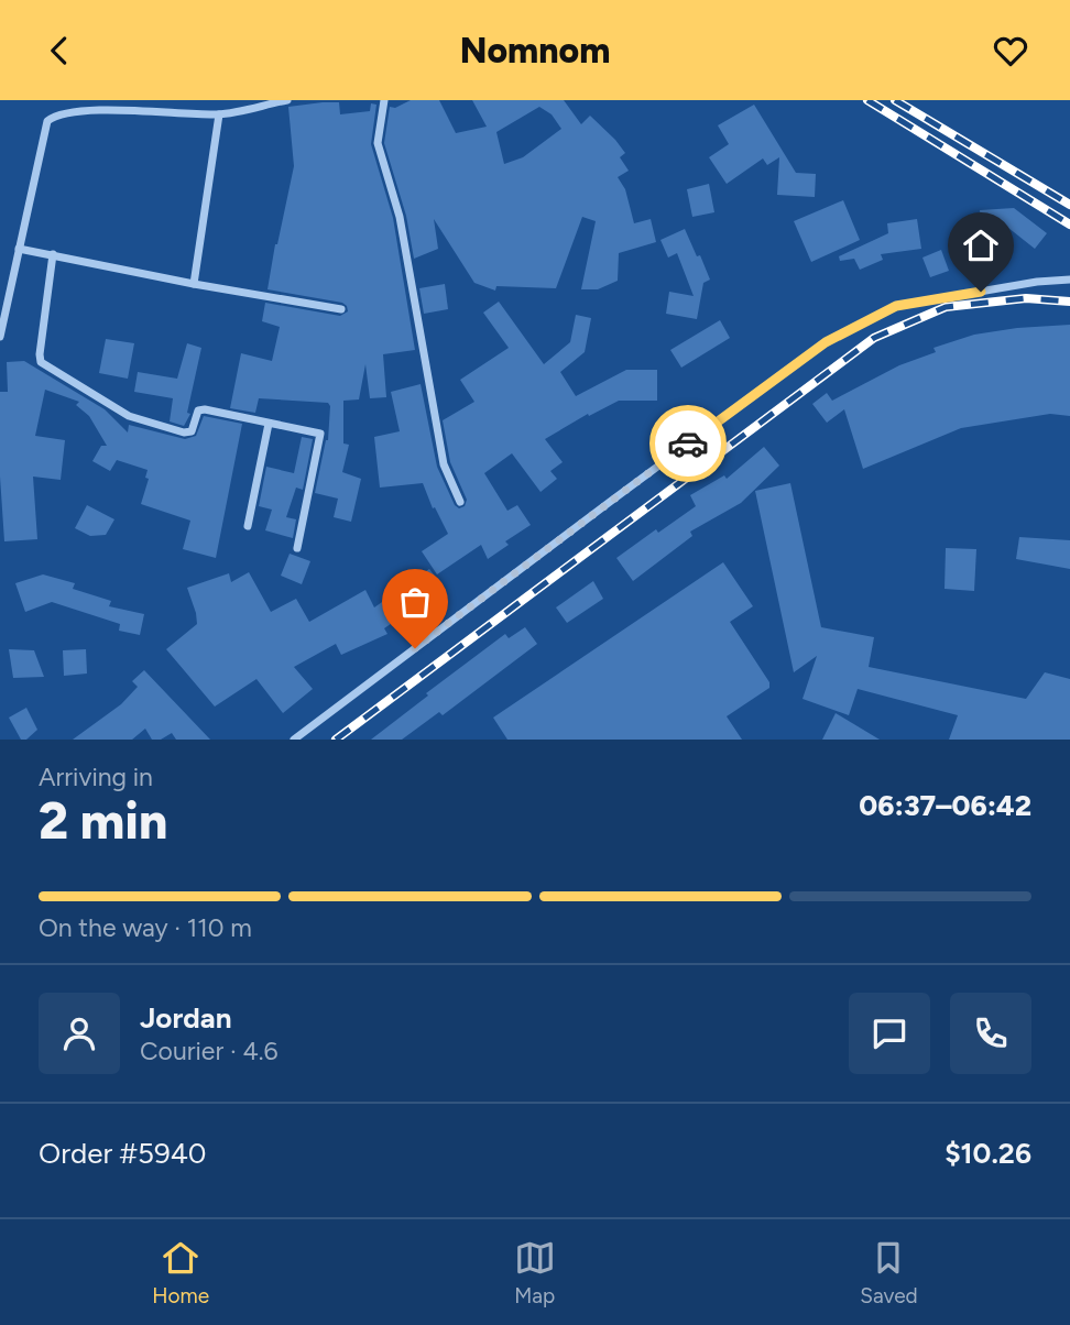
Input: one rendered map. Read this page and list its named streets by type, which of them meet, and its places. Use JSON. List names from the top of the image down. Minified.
{"page":{"header":"Nomnom","heading":["2 min","Arriving in","06:37–06:42"],"panel":["Jordan","Courier · 4.6","Order #5940","$10.26"],"bar":"On the way · 110 m","tabs":["Home","Map","Saved"]}}
